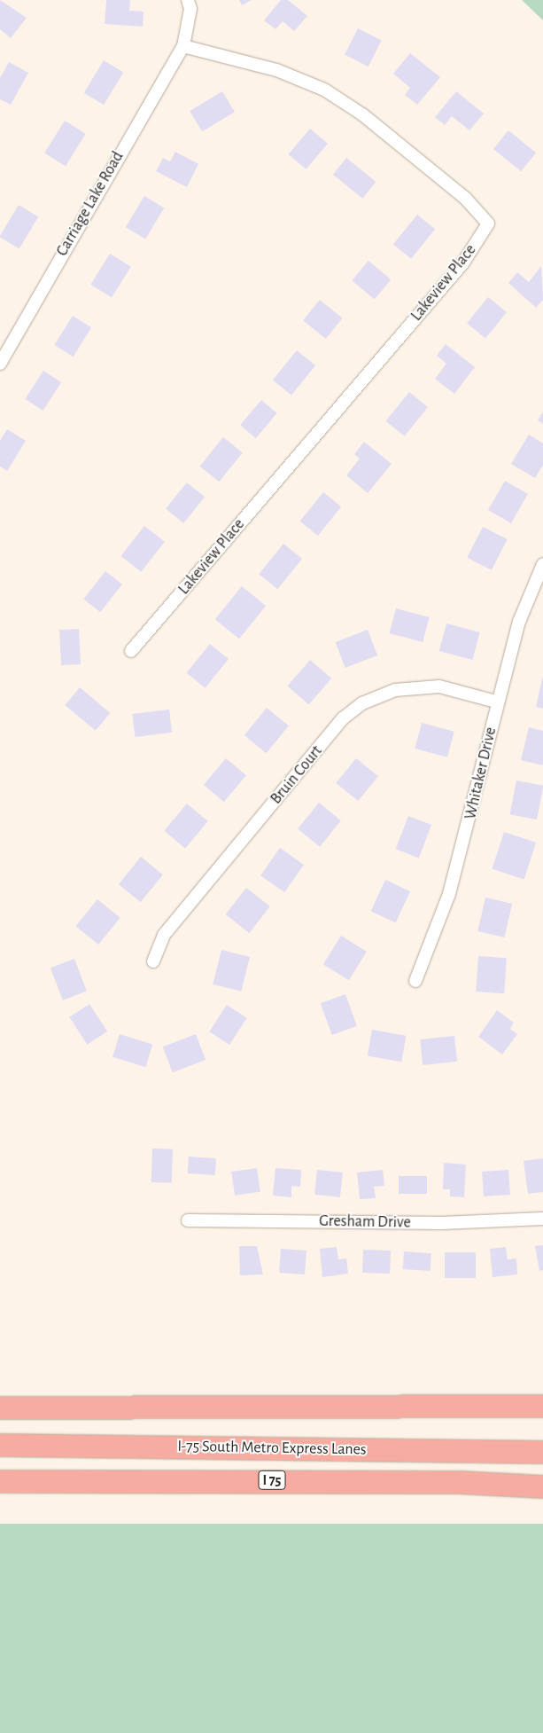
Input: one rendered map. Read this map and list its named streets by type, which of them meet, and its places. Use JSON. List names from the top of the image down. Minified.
{"streets":{"highway":["I-75 South Metro Express Lanes","I 75"],"street":["Carriage Lake Road","Lakeview Place","Whitaker Drive","Bruin Court","Gresham Drive"]},"crossings":[["Carriage Lake Road","Lakeview Place"],["Whitaker Drive","Bruin Court"]]}
